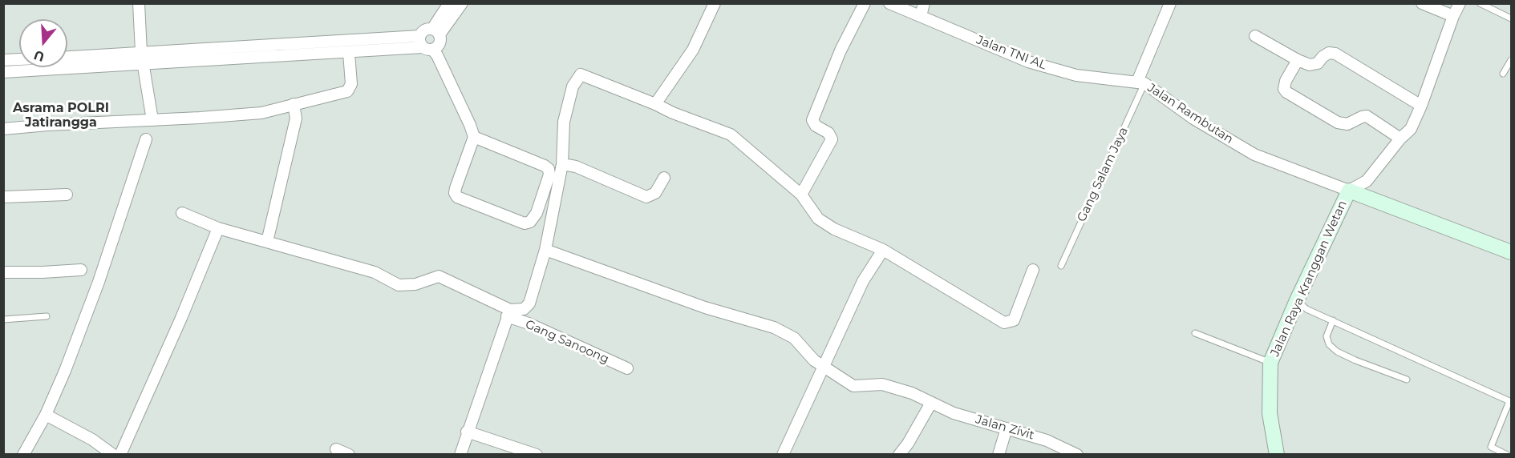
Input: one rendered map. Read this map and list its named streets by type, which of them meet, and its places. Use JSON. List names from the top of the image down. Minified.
{"streets":{"main road":["Jalan Raya Kranggan Wetan"],"street":["Jalan TNI AL","Jalan Rambutan","Gang Sanoong","Jalan Zivit"],"lane":["Gang Salam Jaya"]},"crossings":[["Jalan TNI AL","Jalan Rambutan"],["Jalan TNI AL","Gang Salam Jaya"],["Jalan Rambutan","Gang Salam Jaya"],["Jalan Rambutan","Jalan Raya Kranggan Wetan"]],"districts":["Asrama POLRI Jatirangga"],"north":"bottom"}
